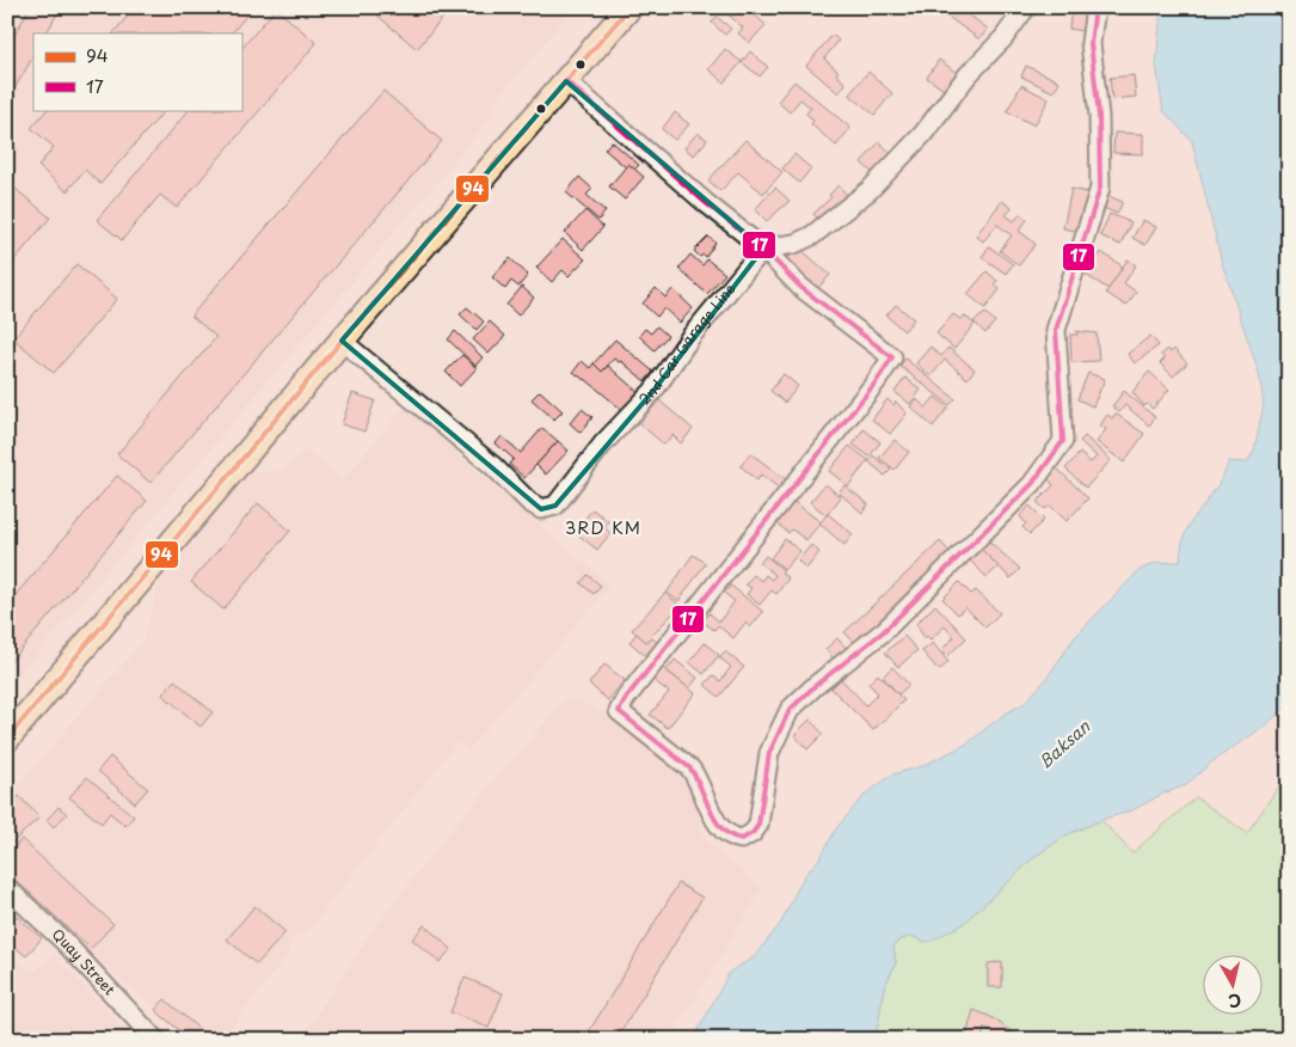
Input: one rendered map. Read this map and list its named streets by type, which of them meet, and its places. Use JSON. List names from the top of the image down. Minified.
{"streets":{"street":["2nd Car Garage Line","Quay Street"]},"districts":["3RD KM"],"water":["Baksan"],"lines":["transit line 94","transit line 17"],"legend":["94","17"],"north":"bottom"}
